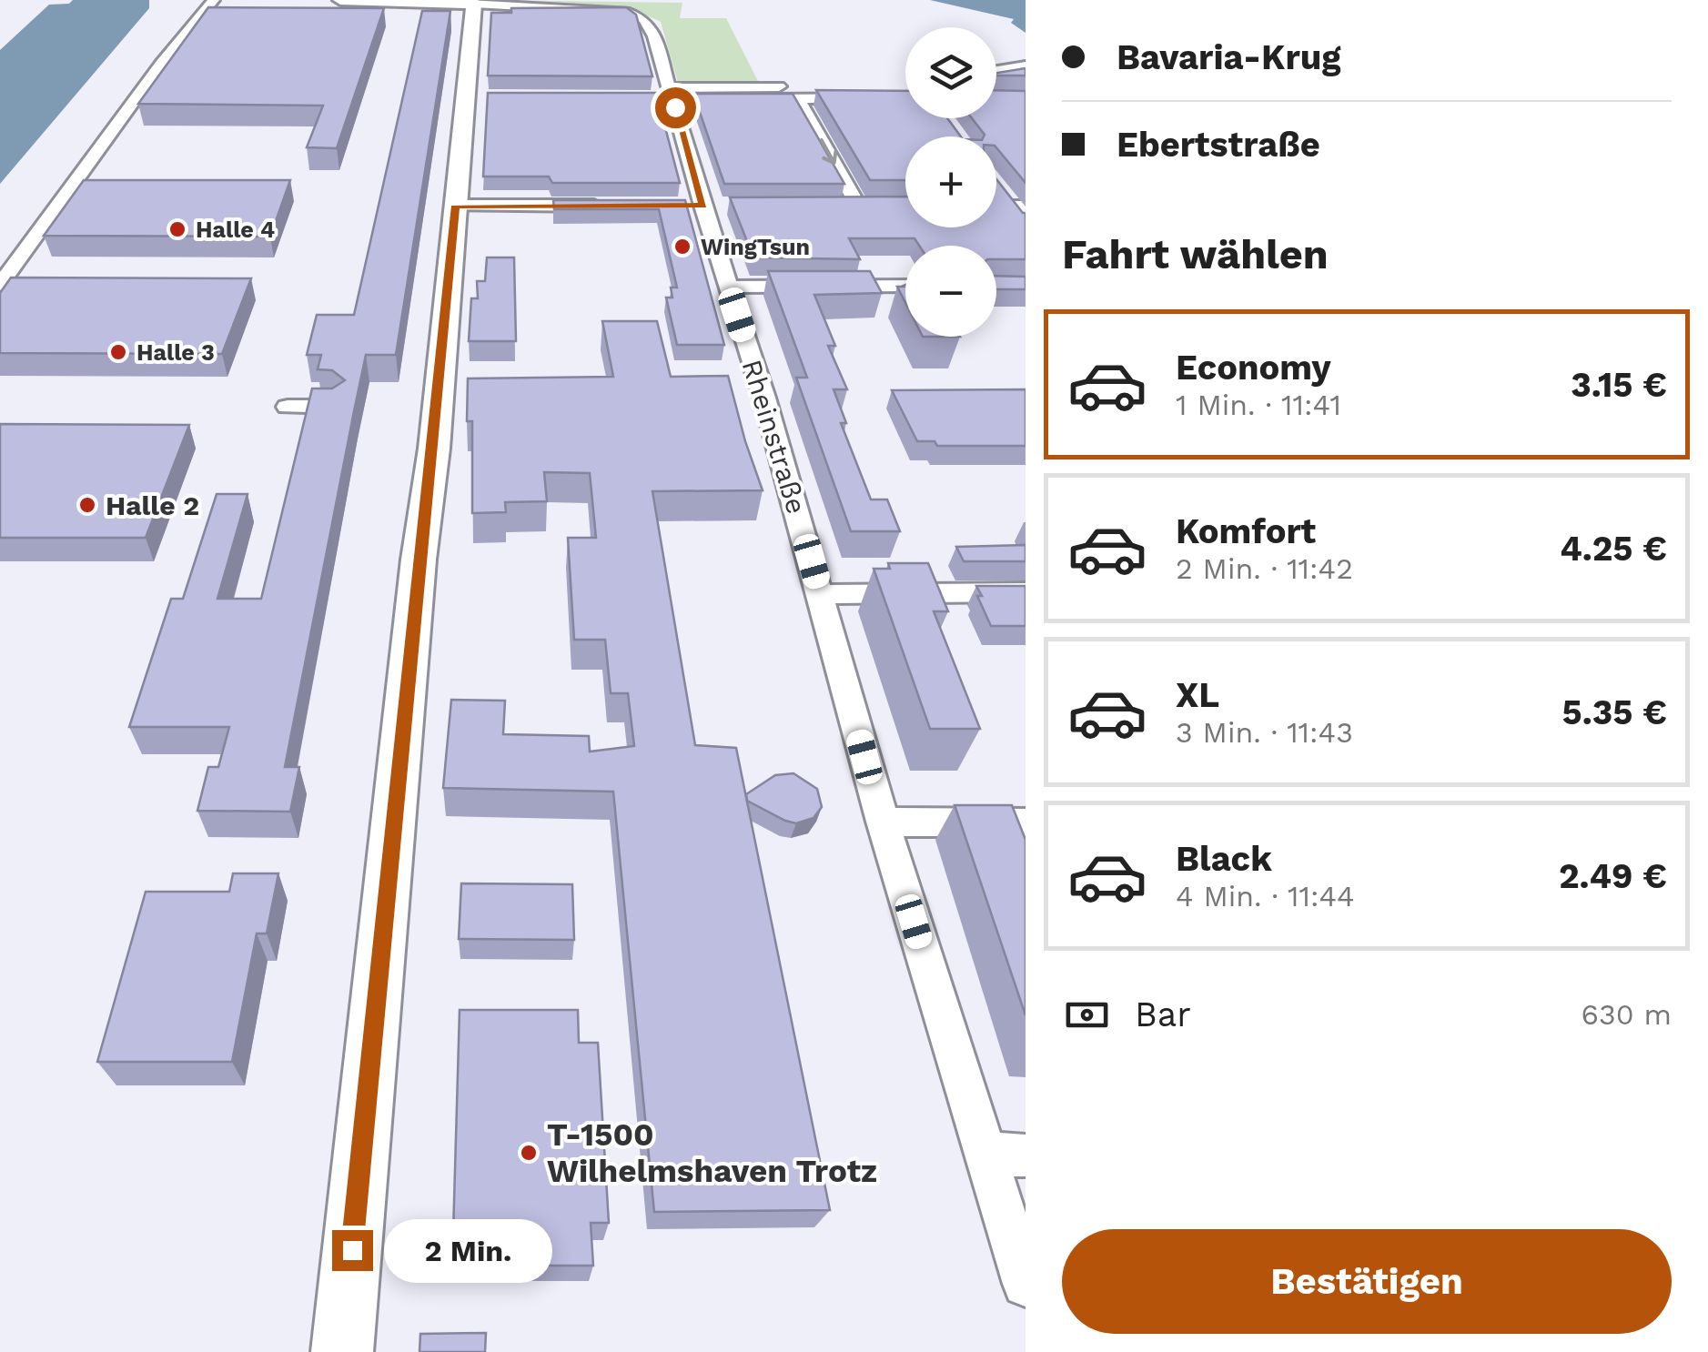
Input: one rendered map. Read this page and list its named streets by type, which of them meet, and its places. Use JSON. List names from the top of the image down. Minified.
{"streets":{"street":["Rheinstraße"]},"places":["Halle 4","WingTsun","Halle 3","Halle 2","T-1500 Wilhelmshaven Trotz"],"page":{"banner":["Bavaria-Krug","Ebertstraße"],"map_buttons":["+","−"],"heading":"Fahrt wählen","list":[{"name":"Economy","note":"1 Min. · 11:41","value":"3.15 €"},{"name":"Komfort","note":"2 Min. · 11:42","value":"4.25 €"},{"name":"XL","note":"3 Min. · 11:43","value":"5.35 €"},{"name":"Black","note":"4 Min. · 11:44","value":"2.49 €"}],"pay":["Bar","630 m"],"buttons":"Bestätigen","bubble":"2 Min."}}
